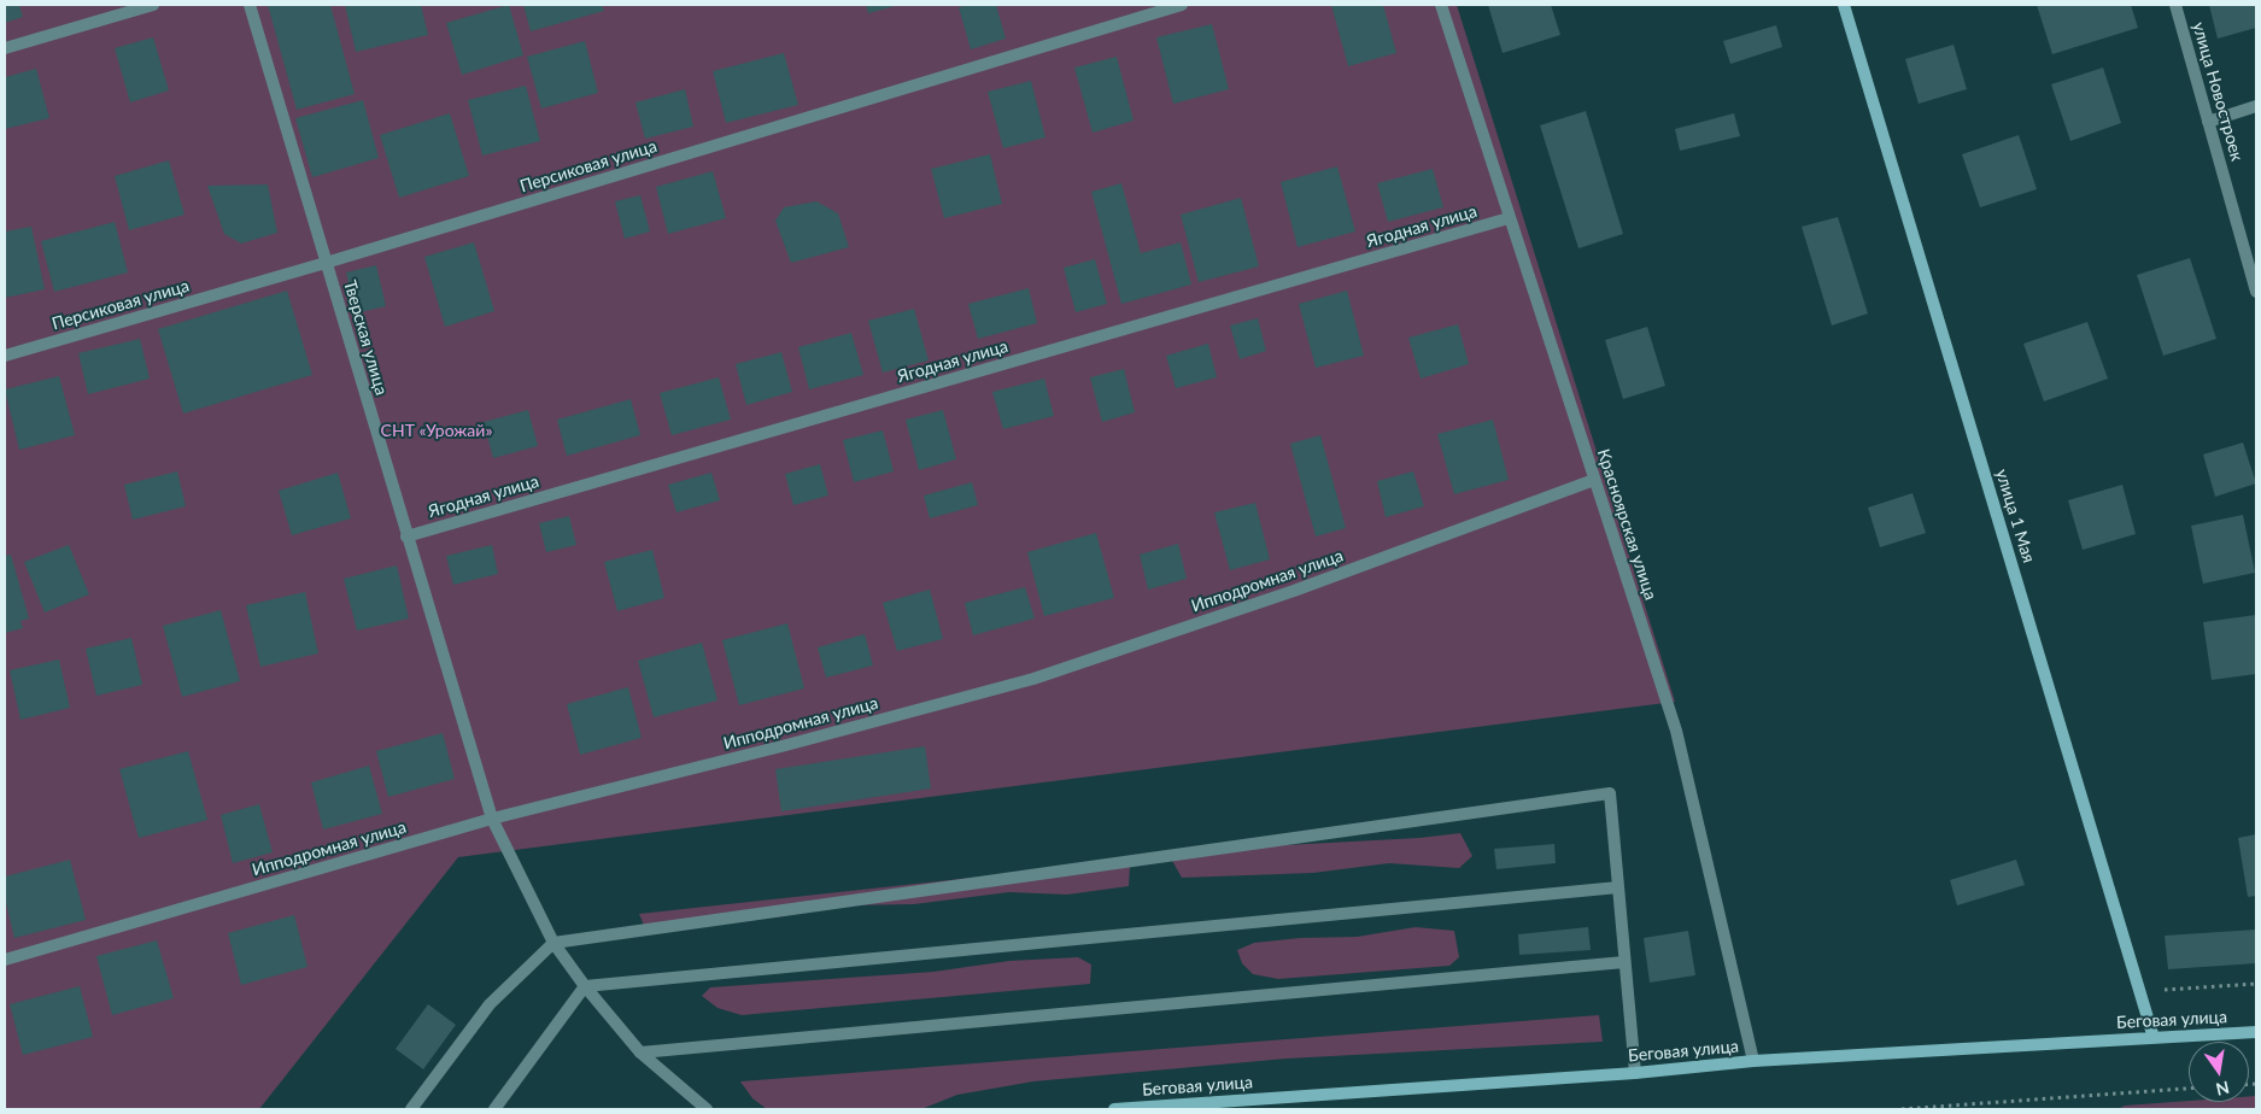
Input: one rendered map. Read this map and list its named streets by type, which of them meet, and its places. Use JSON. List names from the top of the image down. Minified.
{"streets":{"street":["улица Новостроек","Персиковая улица","Ягодная улица","Тверская улица","улица 1 Мая","Красноярская улица","Ипподромная улица","Беговая улица"]},"crossings":[["Персиковая улица","Тверская улица"],["Ягодная улица","Тверская улица"],["Ягодная улица","Красноярская улица"],["Тверская улица","Ипподромная улица"],["улица 1 Мая","Беговая улица"],["Красноярская улица","Ипподромная улица"],["Красноярская улица","Беговая улица"]],"parks":["СНТ «Урожай»"],"north":"bottom"}
